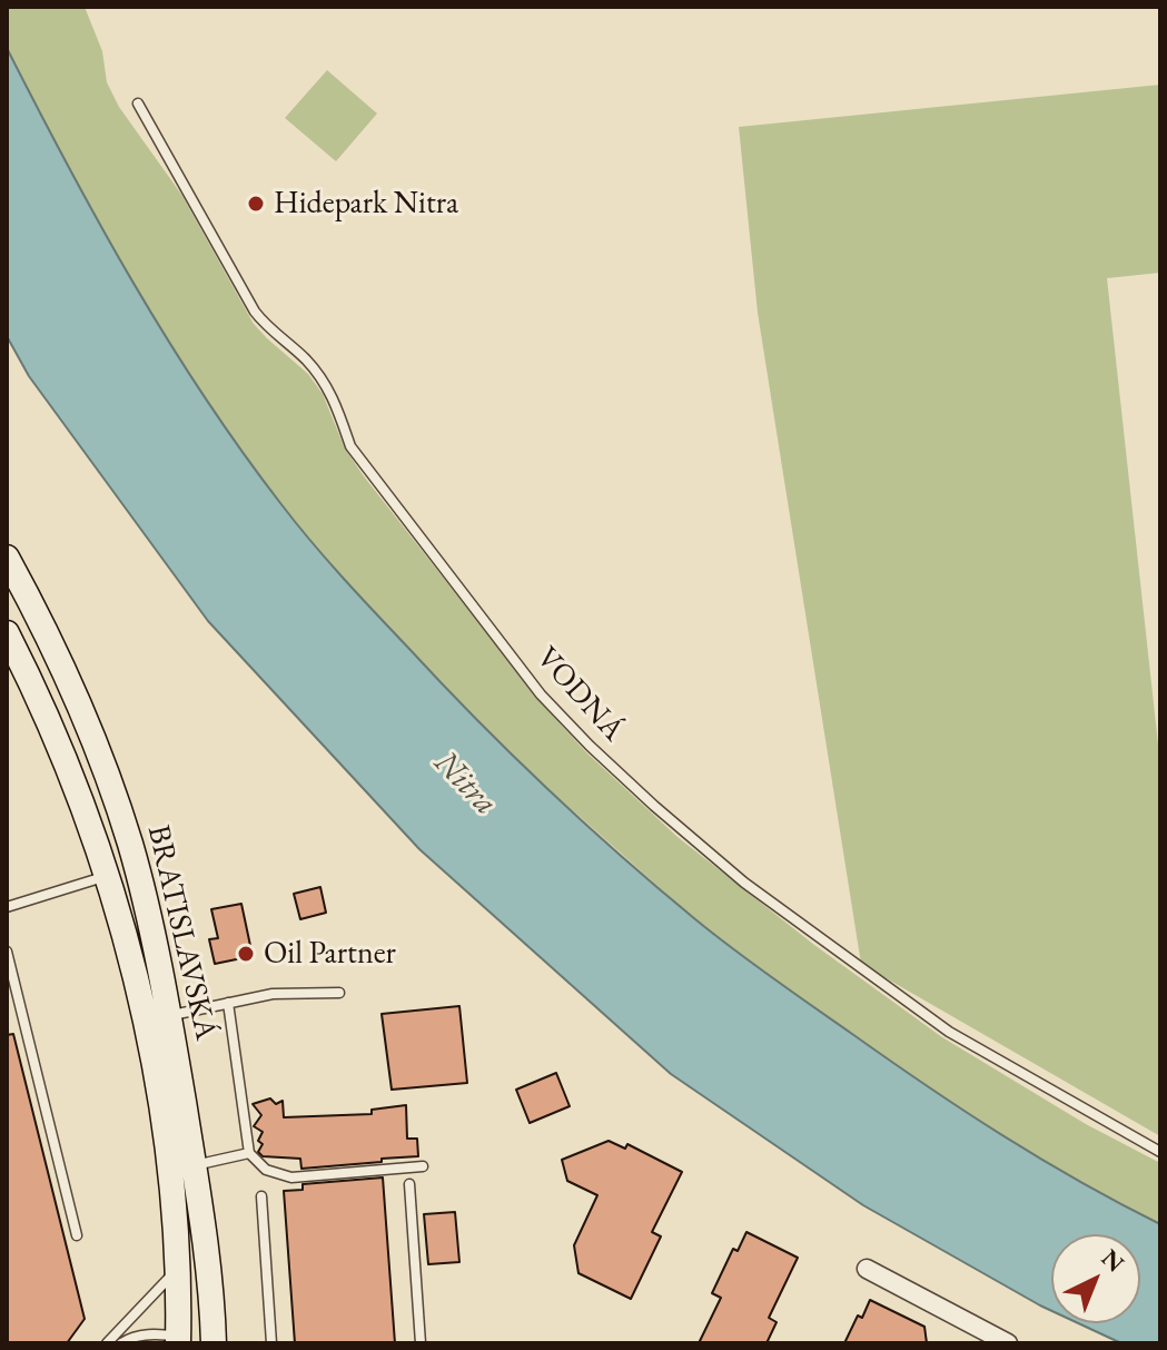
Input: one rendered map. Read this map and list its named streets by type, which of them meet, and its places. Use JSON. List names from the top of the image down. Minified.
{"streets":{"main road":["BRATISLAVSKÁ"],"lane":["VODNÁ"]},"water":["Nitra"],"places":["Hidepark Nitra","Oil Partner"],"north":"top right"}
